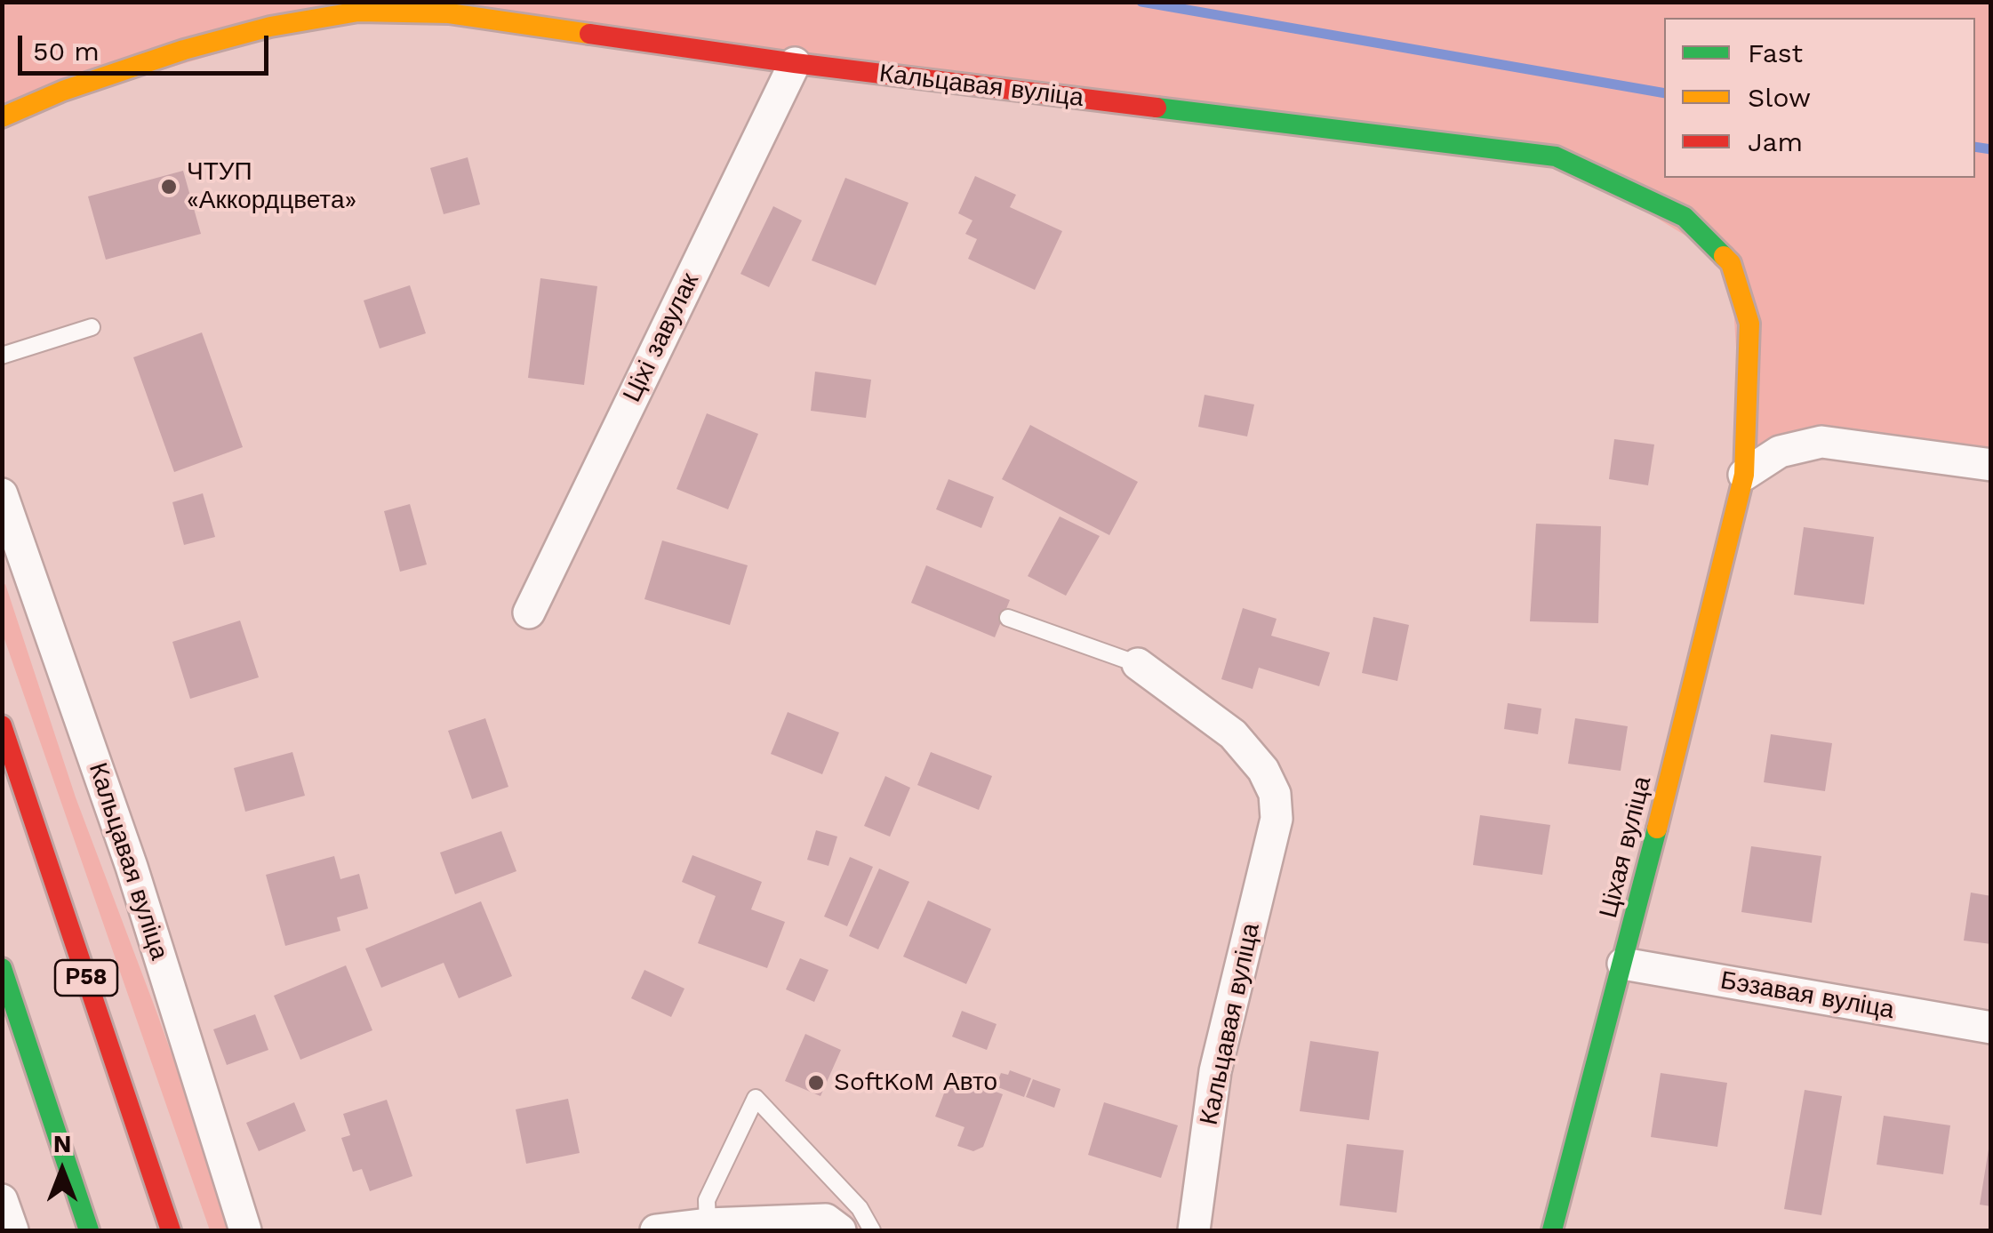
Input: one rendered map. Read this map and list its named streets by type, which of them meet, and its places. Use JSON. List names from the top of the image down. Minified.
{"streets":{"main road":["Кальцавая вуліца","Ціхая вуліца","Р58"],"street":["Ціхі завулак","Бэзавая вуліца"]},"crossings":[["Кальцавая вуліца","Ціхі завулак"],["Кальцавая вуліца","Ціхая вуліца"],["Ціхая вуліца","Бэзавая вуліца"]],"places":["ЧТУП «Аккордцвета»","SoftKoM Авто"],"legend":["Fast","Slow","Jam"],"scale_bar":"50 m","north":"top"}
